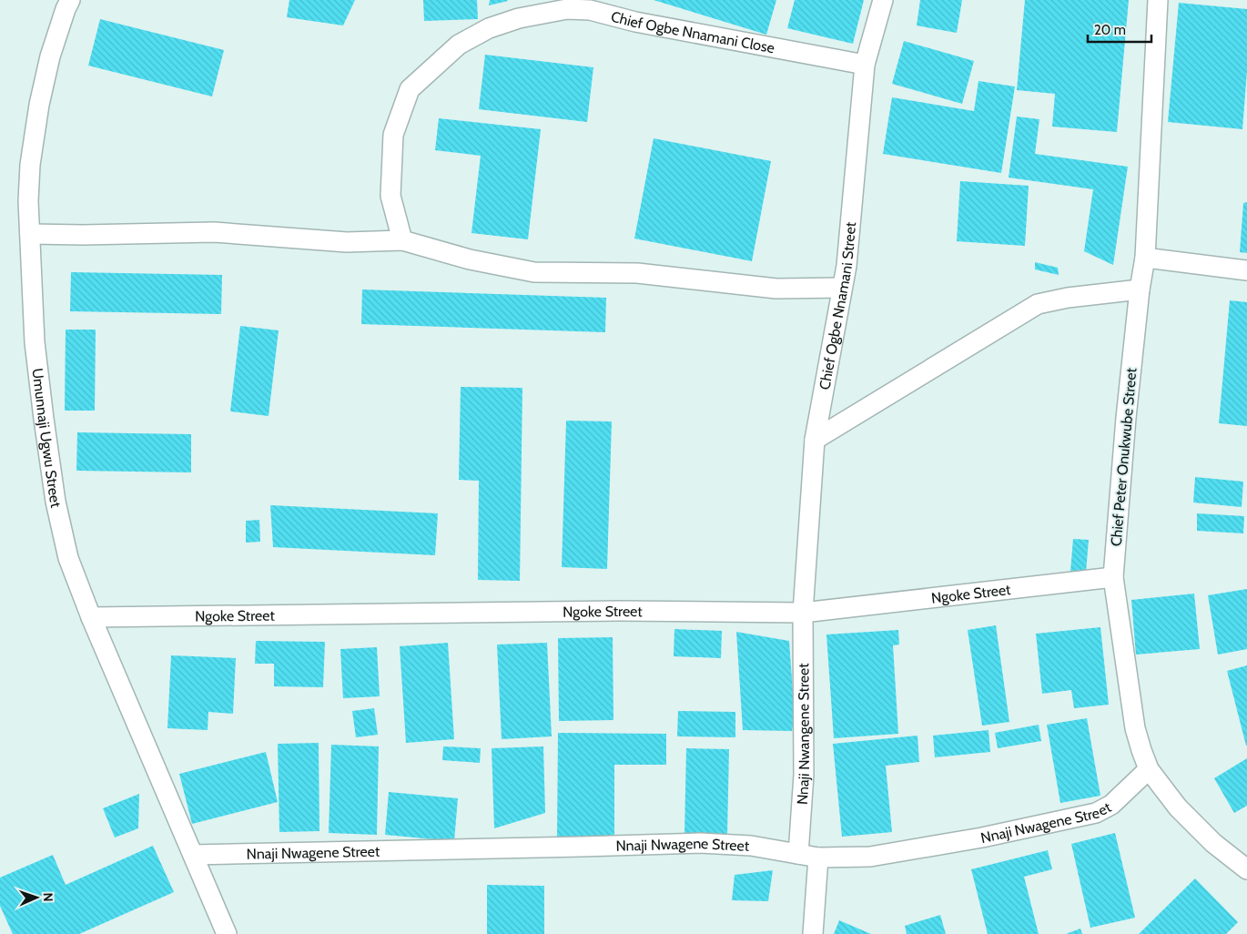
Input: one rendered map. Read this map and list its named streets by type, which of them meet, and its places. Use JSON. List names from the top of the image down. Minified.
{"streets":{"street":["Chief Ogbe Nnamani Close","Chief Ogbe Nnamani Street","Umunnaji Ugwu Street","Chief Peter Onukwube Street","Ngoke Street","Nnaji Nwangene Street","Nnaji Nwagene Street"]},"crossings":[["Chief Ogbe Nnamani Close","Chief Ogbe Nnamani Street"],["Chief Ogbe Nnamani Street","Ngoke Street"],["Chief Ogbe Nnamani Street","Nnaji Nwangene Street"],["Umunnaji Ugwu Street","Ngoke Street"],["Umunnaji Ugwu Street","Nnaji Nwagene Street"],["Chief Peter Onukwube Street","Ngoke Street"],["Chief Peter Onukwube Street","Nnaji Nwagene Street"],["Ngoke Street","Nnaji Nwangene Street"],["Nnaji Nwangene Street","Nnaji Nwagene Street"]],"scale_bar":"20 m","north":"right"}
